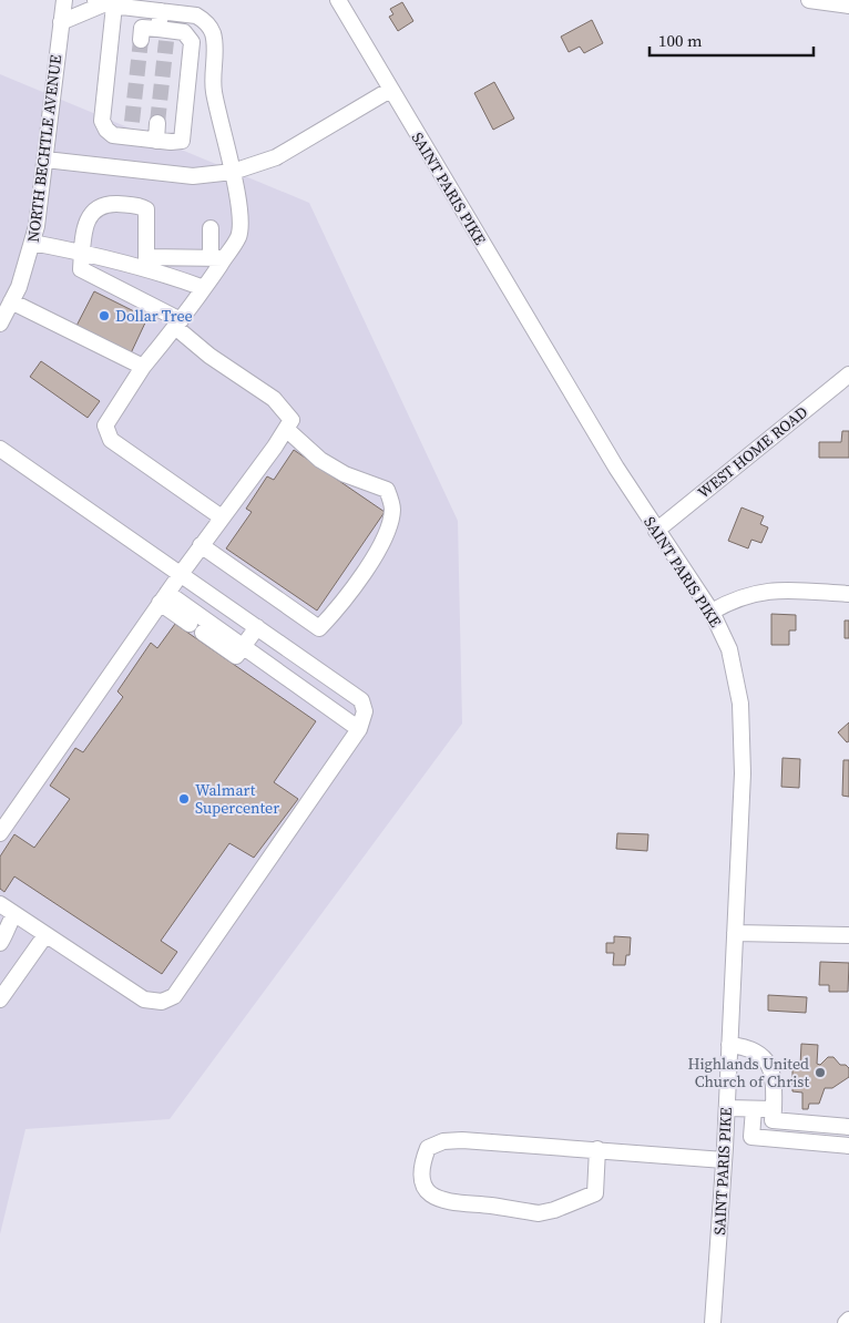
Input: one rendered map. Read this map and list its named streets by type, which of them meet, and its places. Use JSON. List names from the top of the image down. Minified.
{"streets":{"street":["NORTH BECHTLE AVENUE","SAINT PARIS PIKE","WEST HOME ROAD"]},"crossings":[["SAINT PARIS PIKE","WEST HOME ROAD"]],"places":["Dollar Tree","Walmart Supercenter","Highlands United Church of Christ"],"scale_bar":"100 m"}
